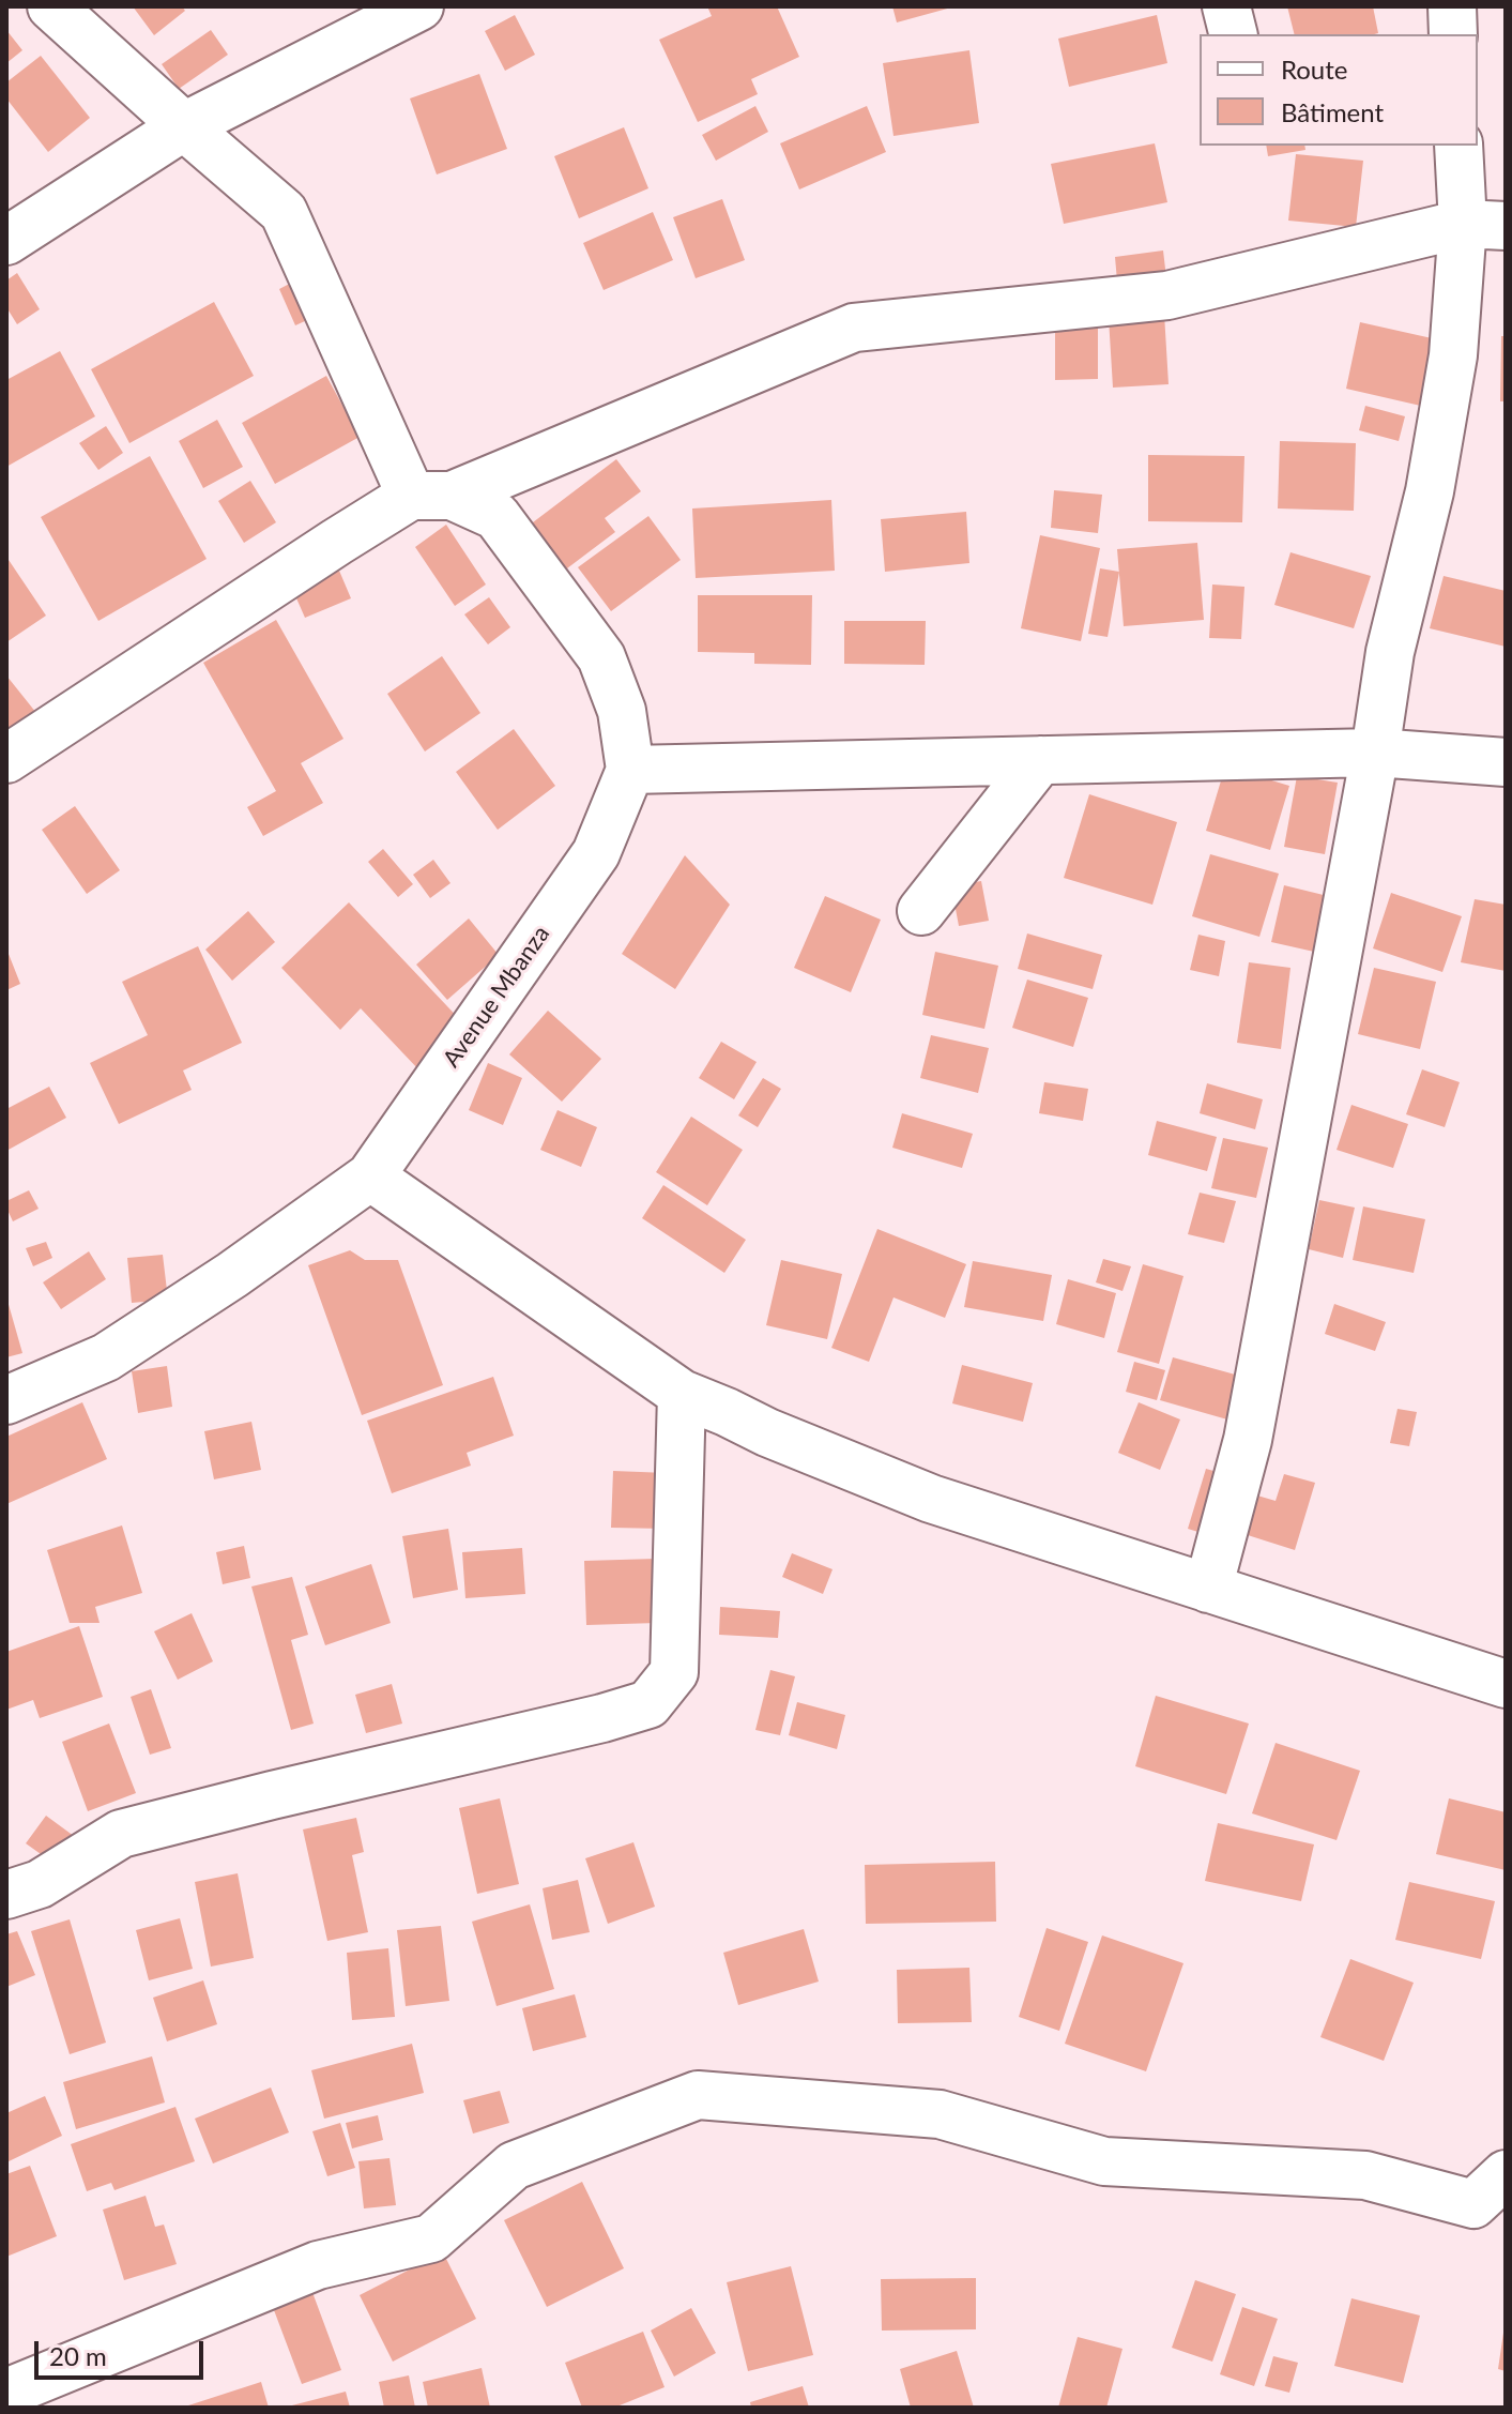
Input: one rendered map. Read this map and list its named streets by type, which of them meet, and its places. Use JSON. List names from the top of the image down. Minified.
{"streets":{"street":["Avenue Mbanza"]},"legend":["Route","Bâtiment"],"scale_bar":"20 m"}
